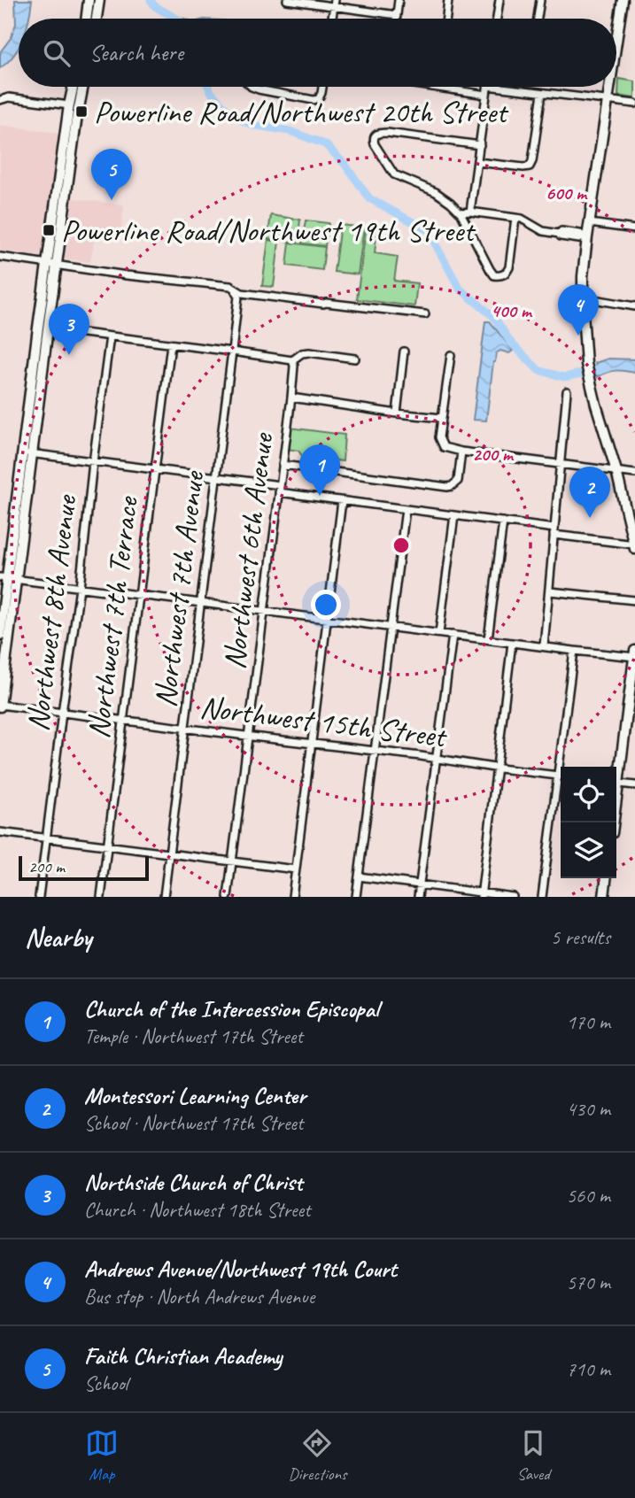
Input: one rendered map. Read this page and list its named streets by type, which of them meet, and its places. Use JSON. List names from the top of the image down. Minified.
{"streets":{"street":["Northwest 6th Avenue","Northwest 7th Avenue","Northwest 8th Avenue","Northwest 7th Terrace","Northwest 15th Street"]},"crossings":[["Northwest 6th Avenue","Northwest 15th Street"],["Northwest 7th Avenue","Northwest 15th Street"],["Northwest 8th Avenue","Northwest 15th Street"],["Northwest 7th Terrace","Northwest 15th Street"]],"places":{"transit":["Powerline Road/Northwest 20th Street","Powerline Road/Northwest 19th Street"]},"scale_bar":"200 m","page":{"search":"Search here","pins":["5","4","3","1","2"],"scale":"200 m","heading":["Nearby","5 results"],"list":[{"mark":"1","name":"Church of the Intercession Episcopal","note":"Temple · Northwest 17th Street","value":"170 m"},{"mark":"2","name":"Montessori Learning Center","note":"School · Northwest 17th Street","value":"430 m"},{"mark":"3","name":"Northside Church of Christ","note":"Church · Northwest 18th Street","value":"560 m"},{"mark":"4","name":"Andrews Avenue/Northwest 19th Court","note":"Bus stop · North Andrews Avenue","value":"570 m"},{"mark":"5","name":"Faith Christian Academy","note":"School","value":"710 m"}],"nav":["Map","Directions","Saved"]},"rings":["600 m","400 m","200 m"]}
